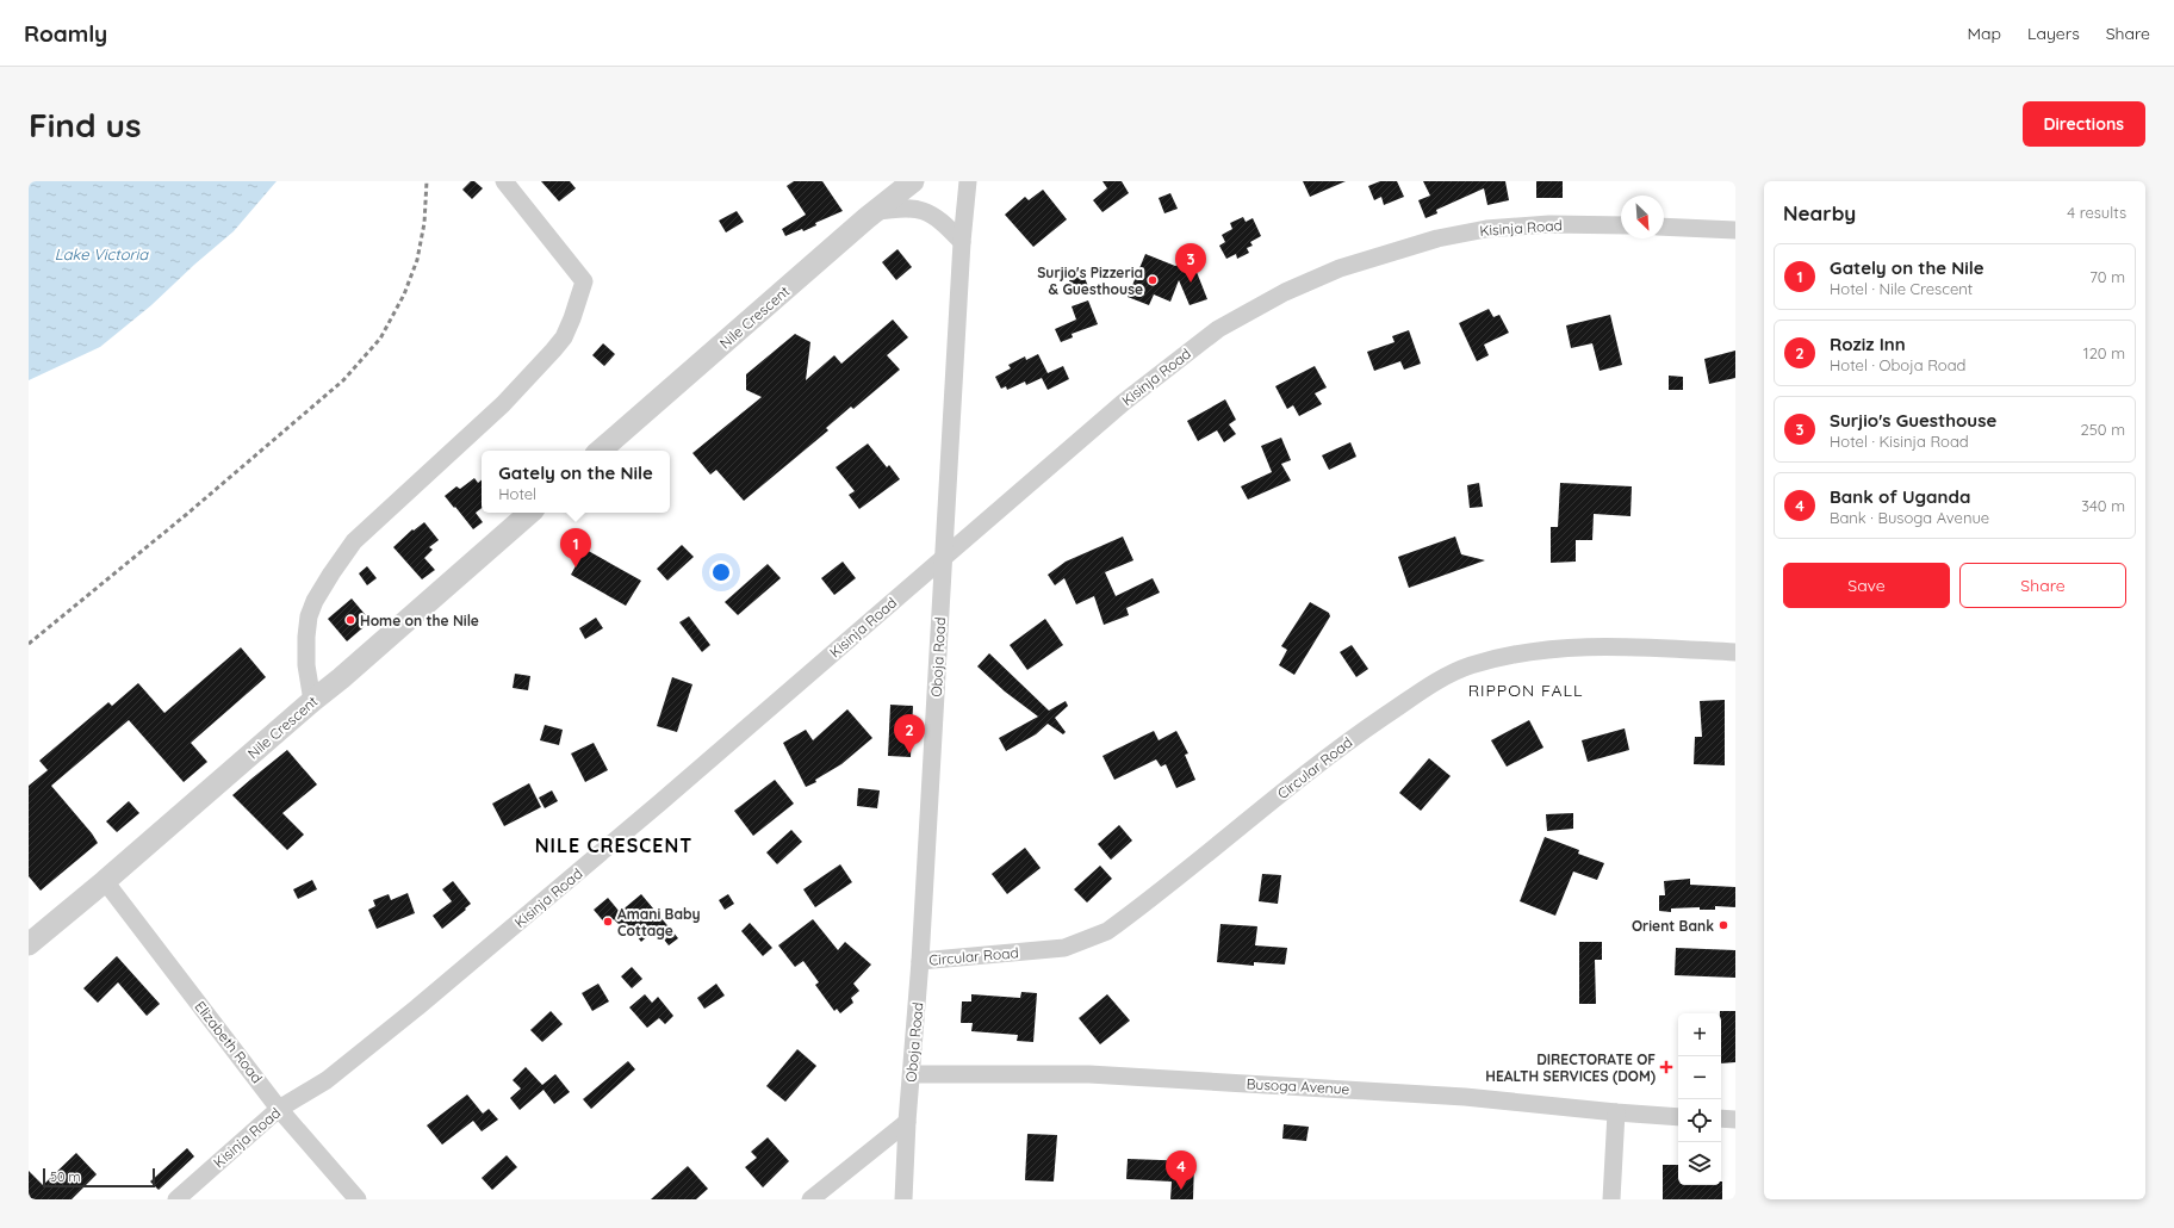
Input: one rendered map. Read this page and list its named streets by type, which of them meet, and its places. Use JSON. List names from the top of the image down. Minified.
{"streets":{"street":["Kisinja Road","Nile Crescent","Oboja Road","Circular Road","Elizabeth Road","Busoga Avenue"]},"crossings":[["Kisinja Road","Oboja Road"],["Kisinja Road","Elizabeth Road"],["Nile Crescent","Elizabeth Road"],["Oboja Road","Circular Road"],["Oboja Road","Busoga Avenue"]],"districts":["RIPPON FALL","NILE CRESCENT"],"water":["Lake Victoria"],"places":{"other":["Surjio's Pizzeria & Guesthouse","Home on the Nile","Amani Baby Cottage","Orient Bank"],"health":["DIRECTORATE OF HEALTH SERVICES (DOM)"]},"scale_bar":"50 m","north":"bottom right","page":{"header":"Roamly","nav":["Map","Layers","Share"],"buttons":["Directions",["Save","Share"]],"title":"Find us","heading":["Nearby","4 results"],"pins":["3","1","2","4"],"list":[{"mark":"1","name":"Gately on the Nile","note":"Hotel · Nile Crescent","value":"70 m"},{"mark":"2","name":"Roziz Inn","note":"Hotel · Oboja Road","value":"120 m"},{"mark":"3","name":"Surjio's Guesthouse","note":"Hotel · Kisinja Road","value":"250 m"},{"mark":"4","name":"Bank of Uganda","note":"Bank · Busoga Avenue","value":"340 m"}],"popup":["Gately on the Nile","Hotel"],"map_buttons":["+","−"],"scale":"50 m"}}
